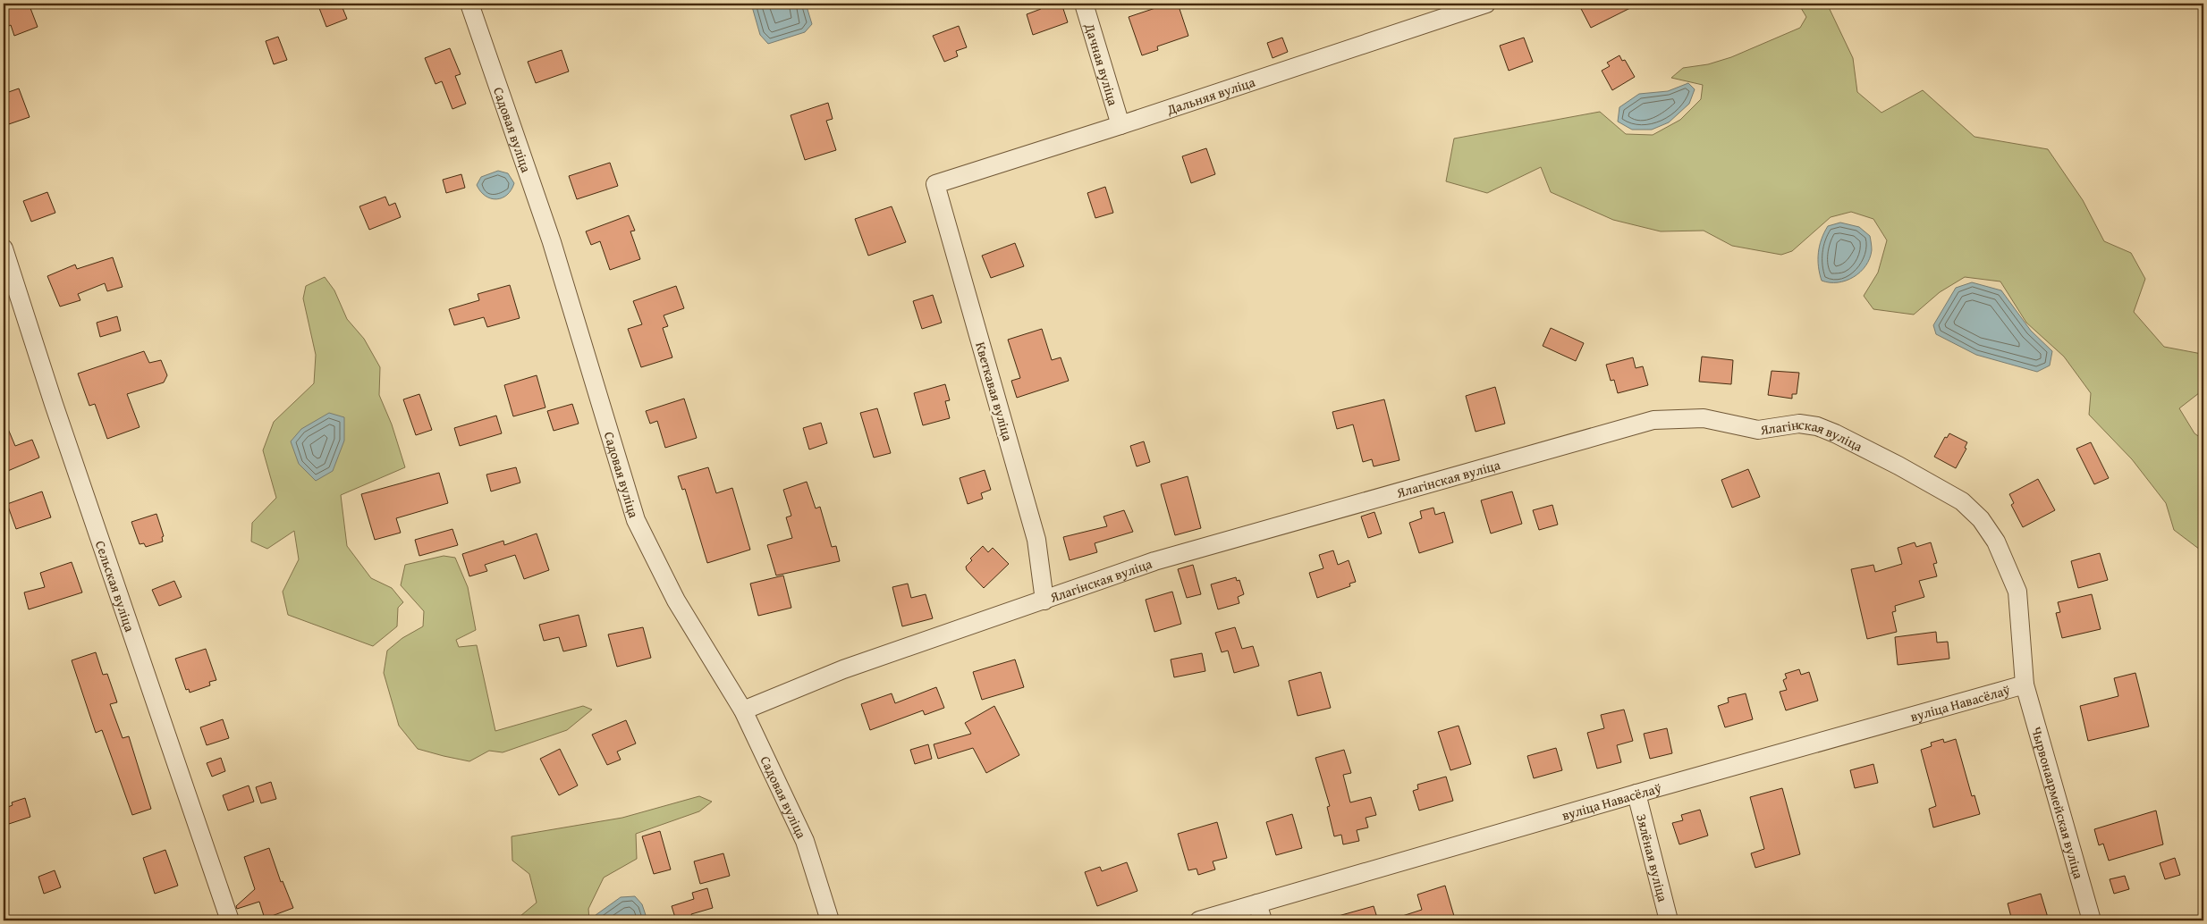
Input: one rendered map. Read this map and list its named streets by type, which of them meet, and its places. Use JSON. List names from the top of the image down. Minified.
{"streets":{"street":["Дачная вуліца","Дальняя вуліца","Садовая вуліца","Кветкавая вуліца","Ялагінская вуліца","Сельская вуліца","вуліца Навасёлаў","Чырвонаармейская вуліца","Зялёная вуліца"]},"crossings":[["Дачная вуліца","Дальняя вуліца"],["Дальняя вуліца","Кветкавая вуліца"],["Садовая вуліца","Ялагінская вуліца"],["Кветкавая вуліца","Ялагінская вуліца"],["Ялагінская вуліца","вуліца Навасёлаў"],["Ялагінская вуліца","Чырвонаармейская вуліца"],["вуліца Навасёлаў","Чырвонаармейская вуліца"],["вуліца Навасёлаў","Зялёная вуліца"]]}
